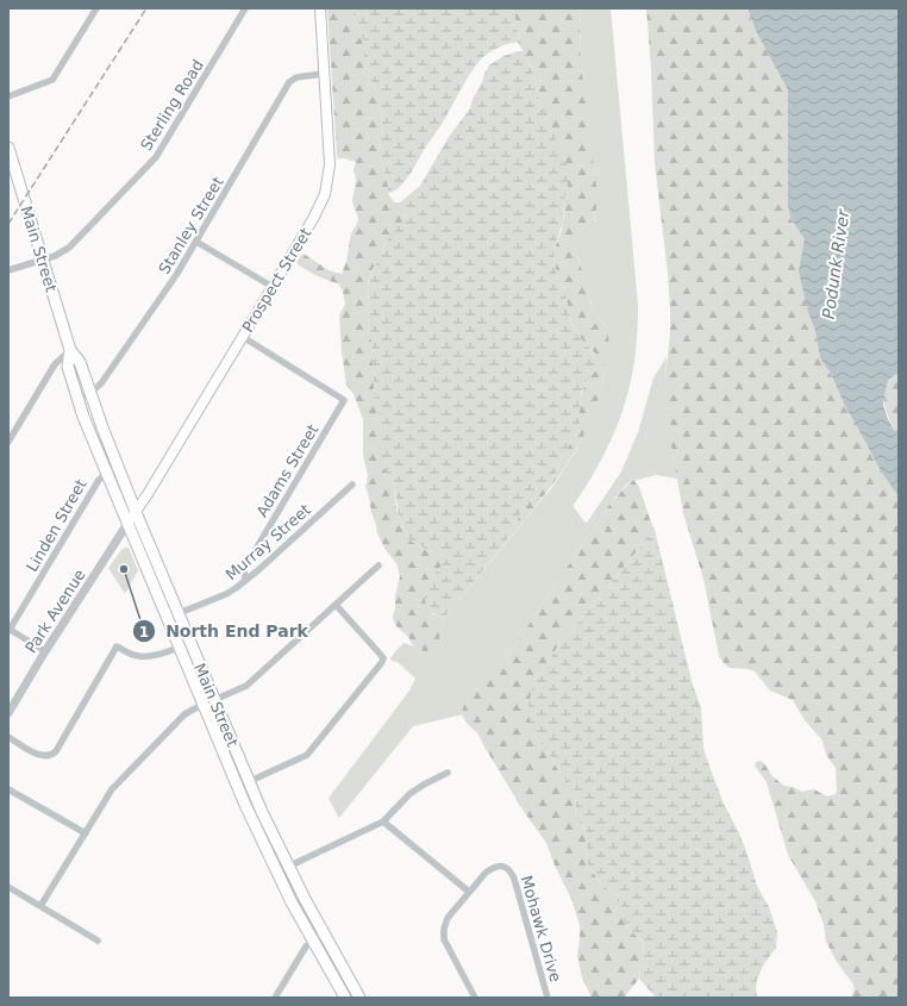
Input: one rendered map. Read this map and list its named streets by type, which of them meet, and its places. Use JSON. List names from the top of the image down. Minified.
{"streets":{"highway":["Main Street"],"main road":["Prospect Street"],"street":["Sterling Road","Stanley Street","Adams Street","Linden Street","Murray Street","Park Avenue","Mohawk Drive"]},"crossings":[["Sterling Road","Main Street"],["Stanley Street","Main Street"],["Stanley Street","Prospect Street"],["Main Street","Prospect Street"],["Main Street","Linden Street"],["Main Street","Murray Street"],["Main Street","Park Avenue"],["Prospect Street","Adams Street"],["Prospect Street","Park Avenue"],["Adams Street","Murray Street"]],"water":["Podunk River"],"places":["North End Park"]}
